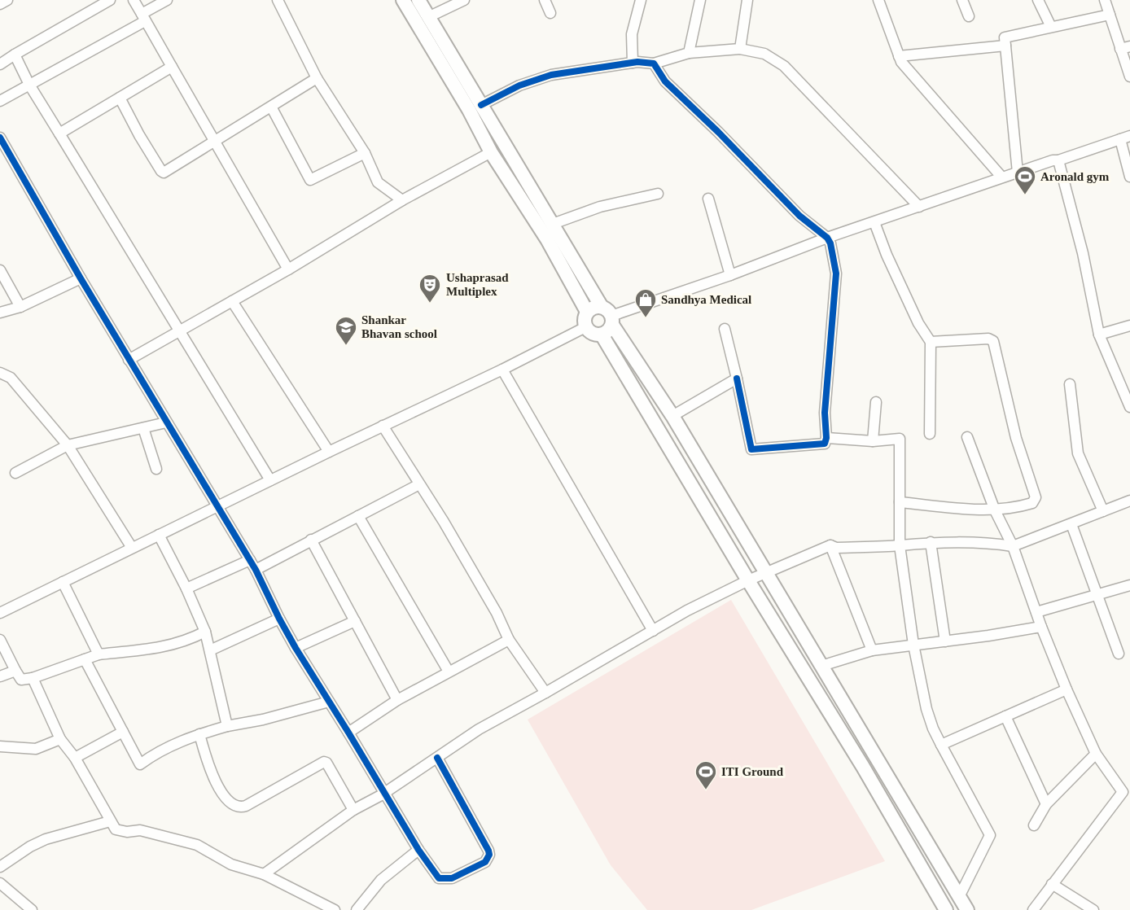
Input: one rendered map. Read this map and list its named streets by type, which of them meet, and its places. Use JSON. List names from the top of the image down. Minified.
{"places":{"sports":["Aronald gym","ITI Ground"],"theatre":["Ushaprasad Multiplex"],"shop":["Sandhya Medical"],"school or university":["Shankar Bhavan school"]}}
